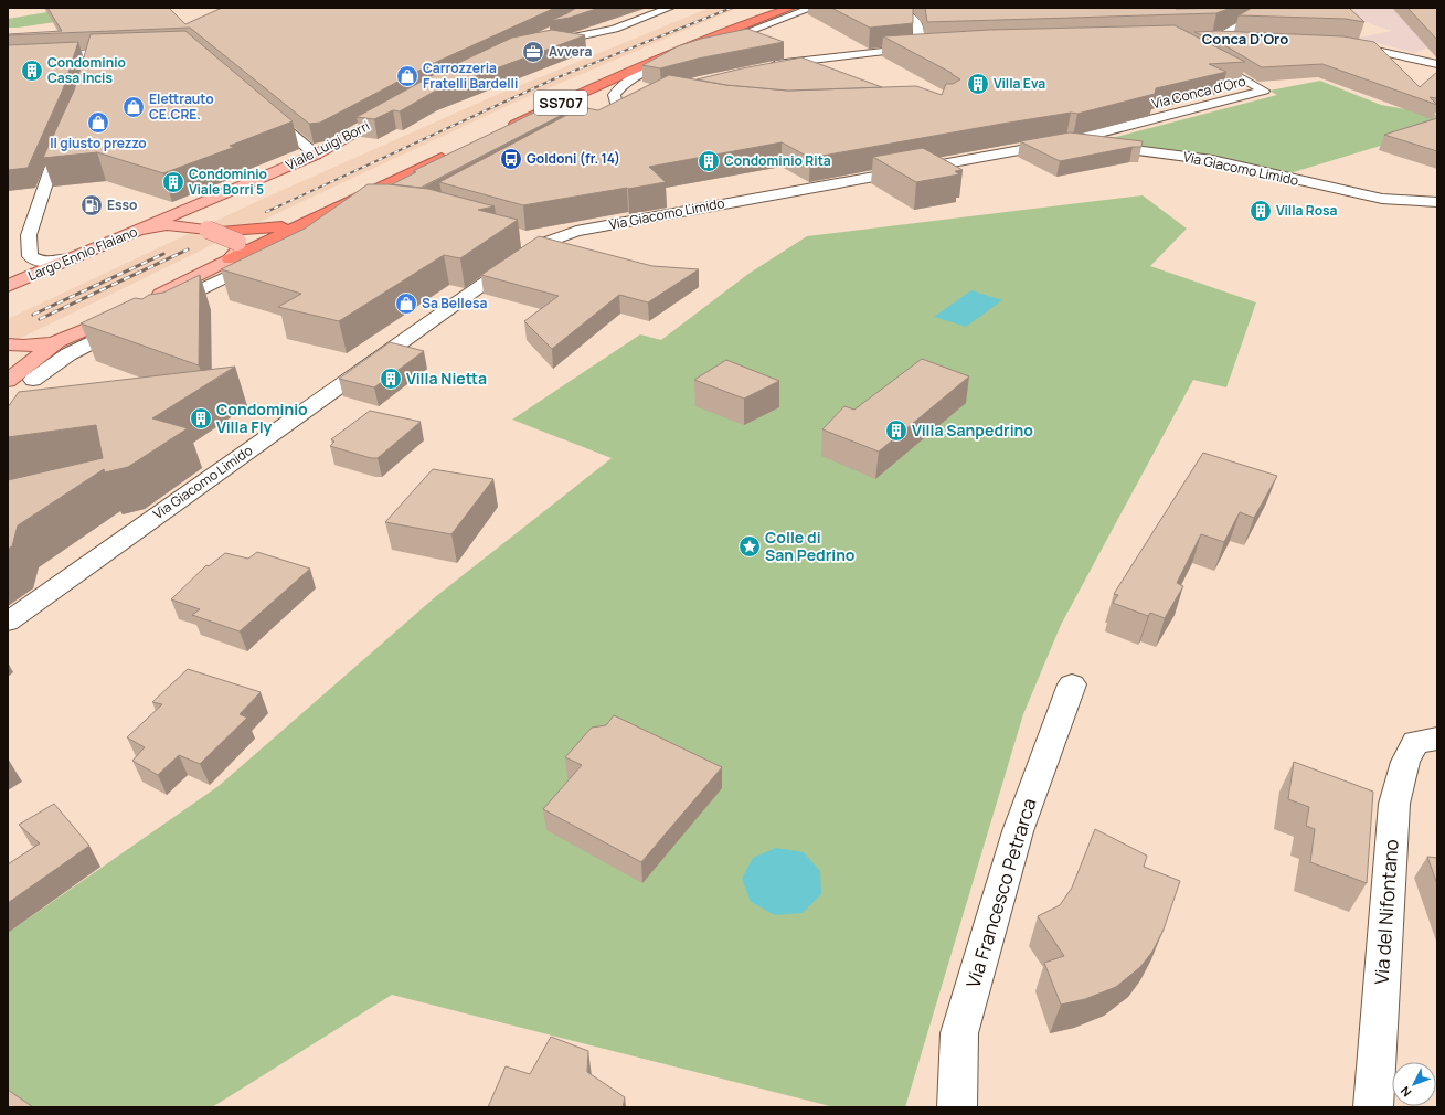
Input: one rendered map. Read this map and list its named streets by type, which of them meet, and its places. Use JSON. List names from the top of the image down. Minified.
{"streets":{"highway":["SS707"],"main road":["Viale Luigi Borri","Largo Ennio Flaiano"],"street":["Via Conca d'Oro","Via Giacomo Limido","Via Francesco Petrarca","Via del Nifontano"]},"crossings":[["Via Conca d'Oro","Via Giacomo Limido"],["Viale Luigi Borri","Largo Ennio Flaiano"]],"districts":["Conca D'Oro"],"places":{"office":["Avvera"],"building":["Condominio Casa Incis","Villa Eva","Condominio Rita","Condominio Viale Borri 5","Villa Rosa","Villa Nietta","Condominio Villa Fly","Villa Sanpedrino"],"shop":["Carrozzeria Fratelli Bardelli","Elettrauto CE.CRE.","Il giusto prezzo","Sa Bellesa"],"bus stop":["Goldoni (fr. 14)"],"fuel station":["Esso"],"place":["Colle di San Pedrino"]},"north":"bottom left"}
